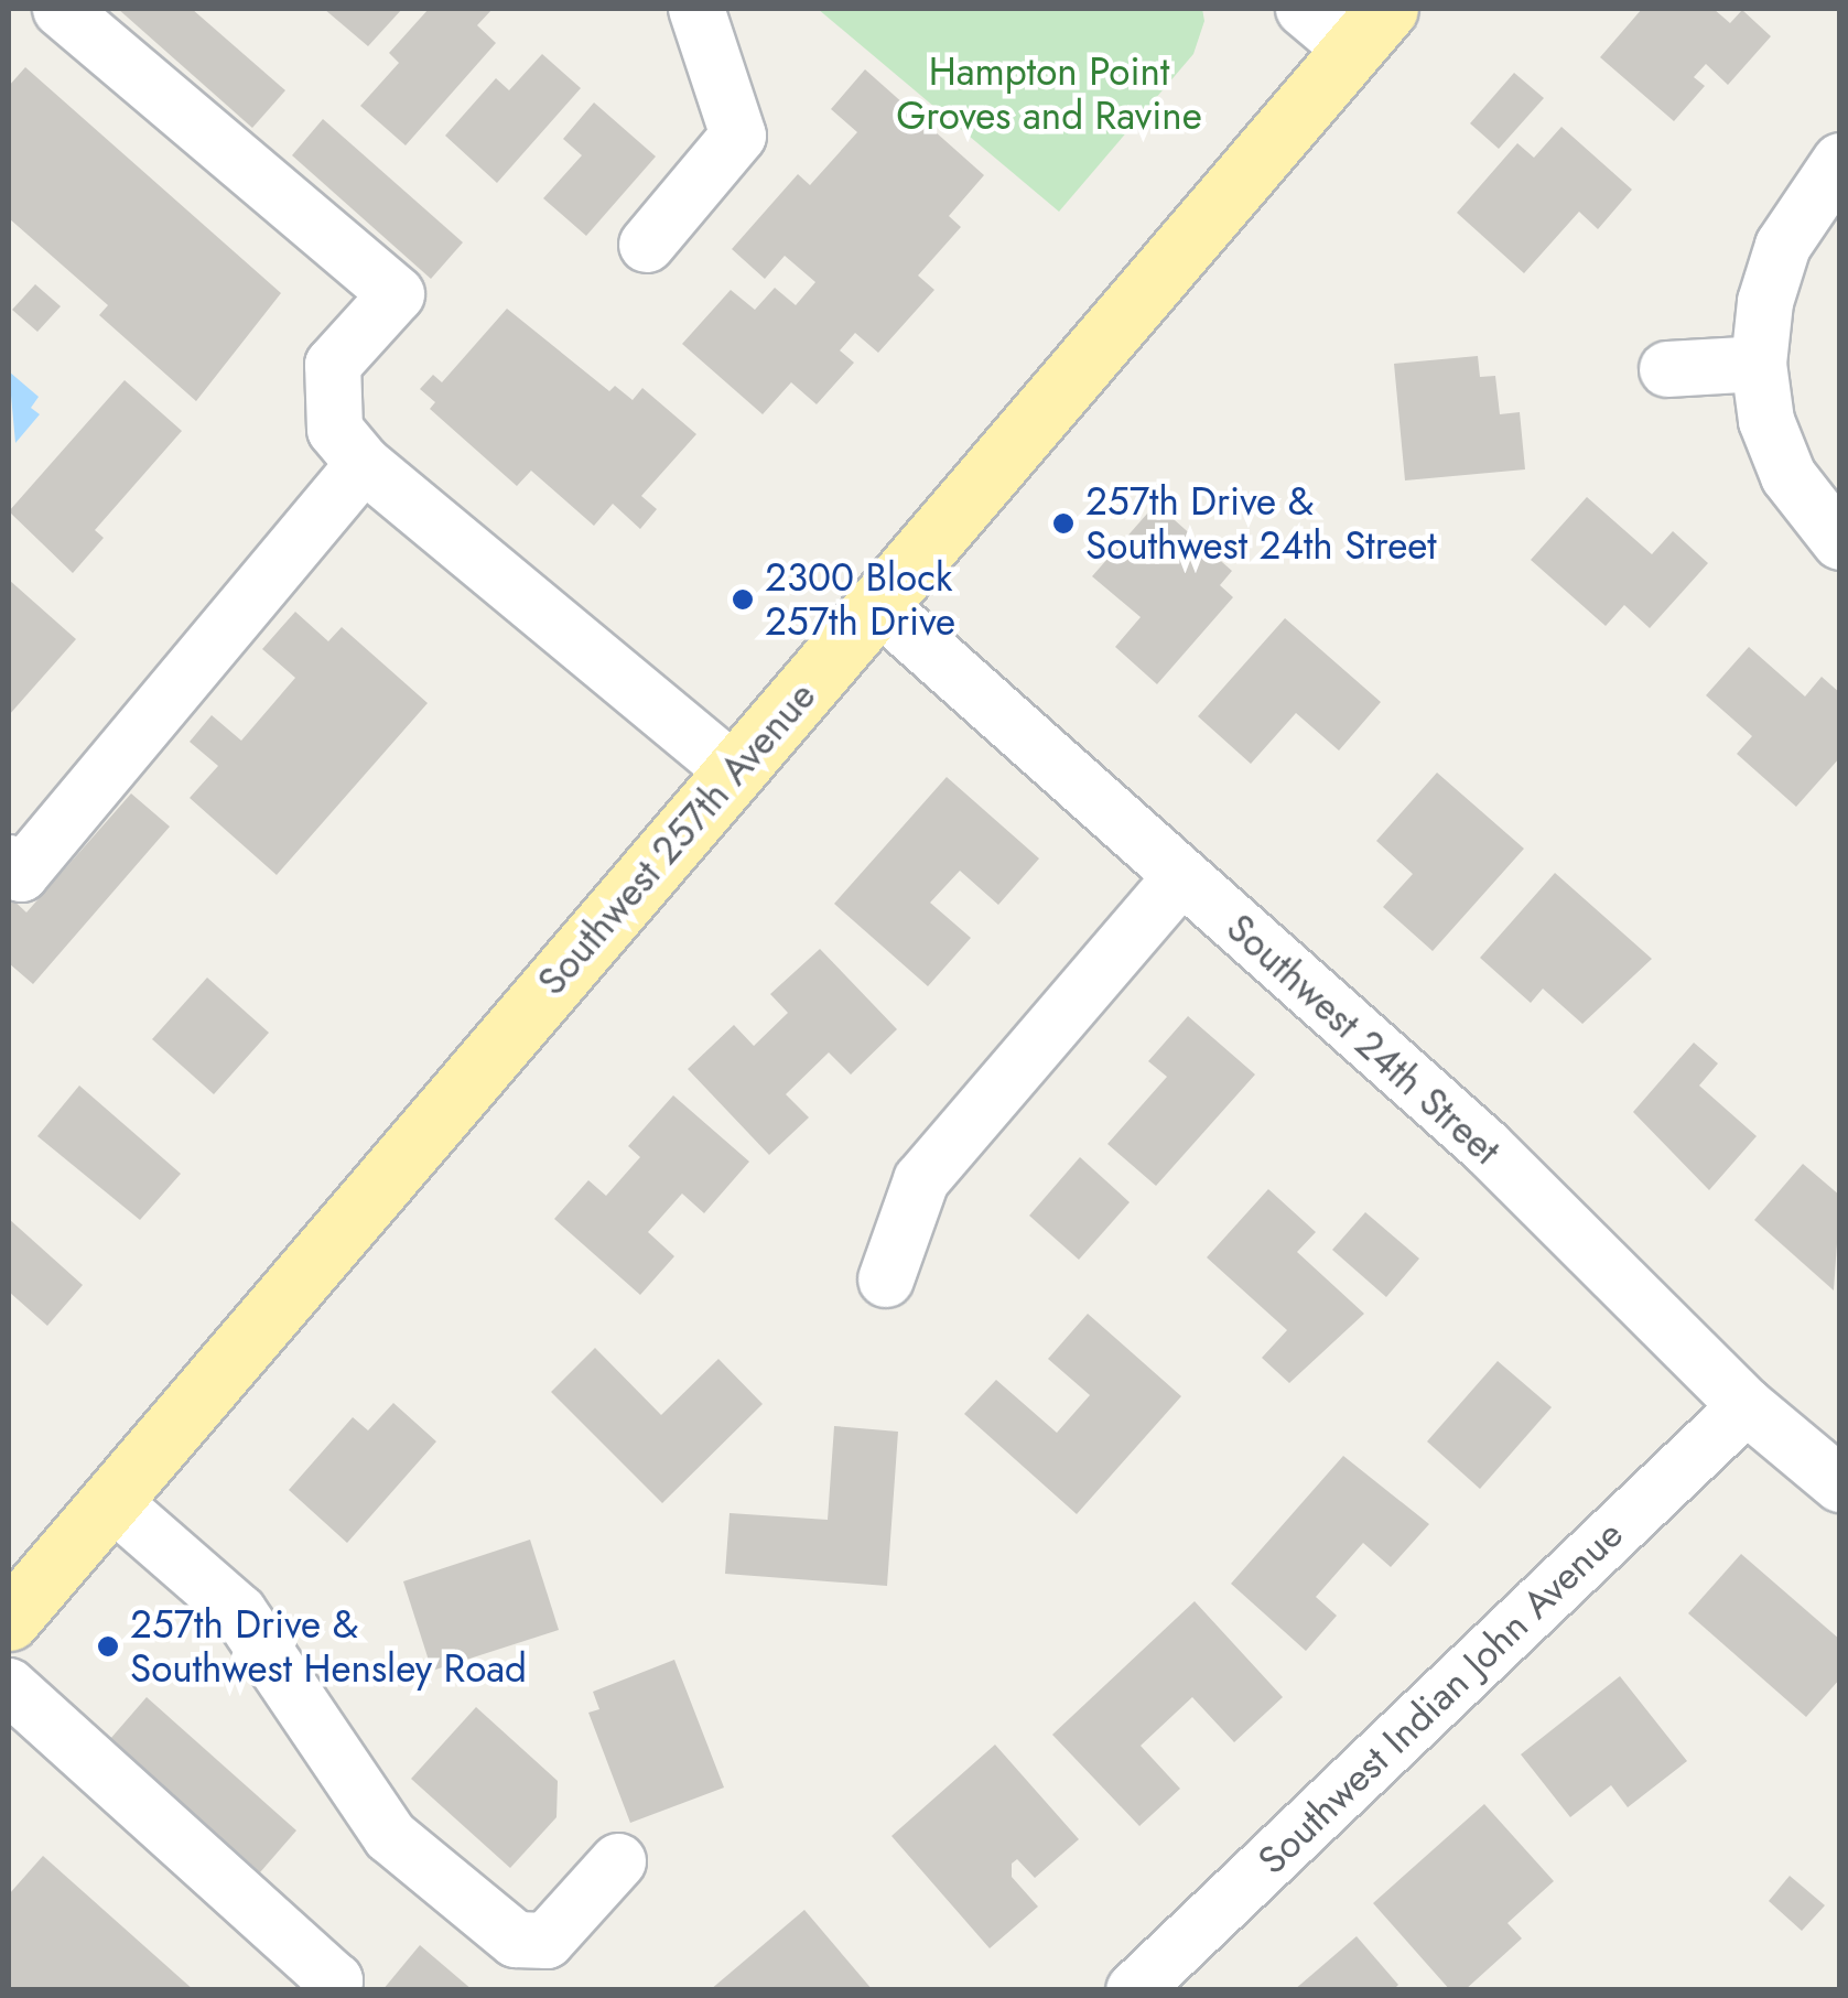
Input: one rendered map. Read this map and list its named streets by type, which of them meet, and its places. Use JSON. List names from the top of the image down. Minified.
{"streets":{"main road":["Southwest 257th Avenue"],"street":["Southwest 24th Street","Southwest Indian John Avenue"]},"crossings":[["Southwest 257th Avenue","Southwest 24th Street"],["Southwest 24th Street","Southwest Indian John Avenue"]],"parks":["Hampton Point Groves and Ravine"],"places":["257th Drive & Southwest 24th Street","2300 Block 257th Drive","257th Drive & Southwest Hensley Road"]}
